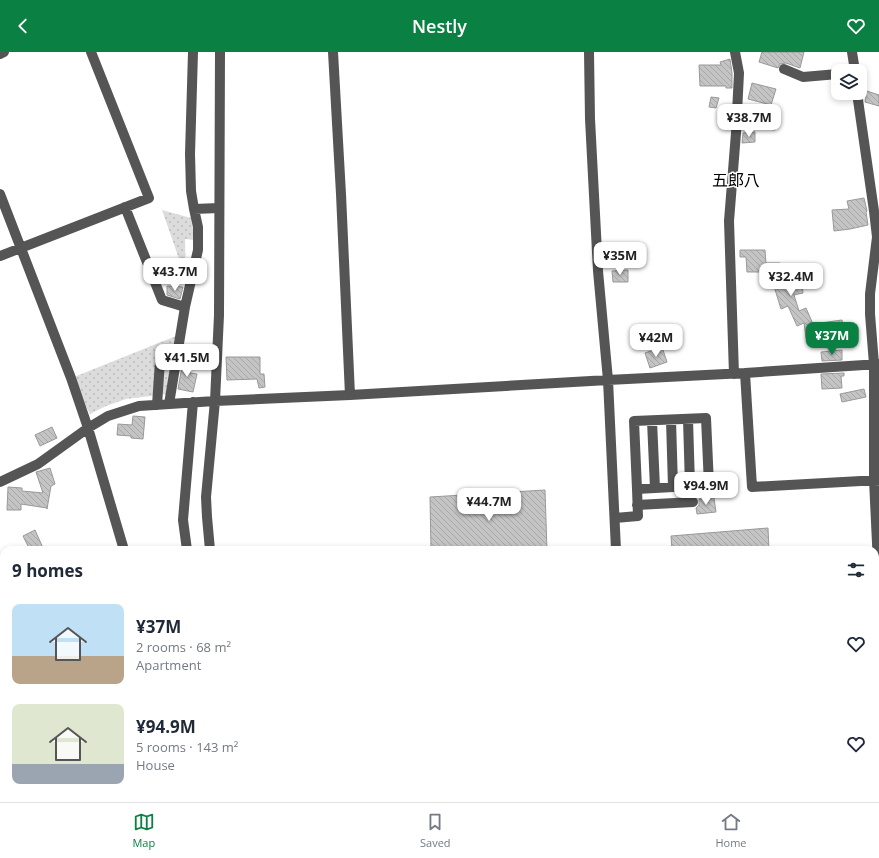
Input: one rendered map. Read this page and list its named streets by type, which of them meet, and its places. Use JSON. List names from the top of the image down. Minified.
{"districts":["五郎八"],"page":{"header":"Nestly","price":["¥38.7M","¥35M","¥43.7M","¥32.4M","¥37M","¥42M","¥41.5M","¥94.9M","¥44.7M"],"heading":"9 homes","list":[{"name":"¥37M","note":"2 rooms · 68 m² · Apartment"},{"name":"¥94.9M","note":"5 rooms · 143 m² · House"}],"tabs":["Map","Saved","Home"]}}
